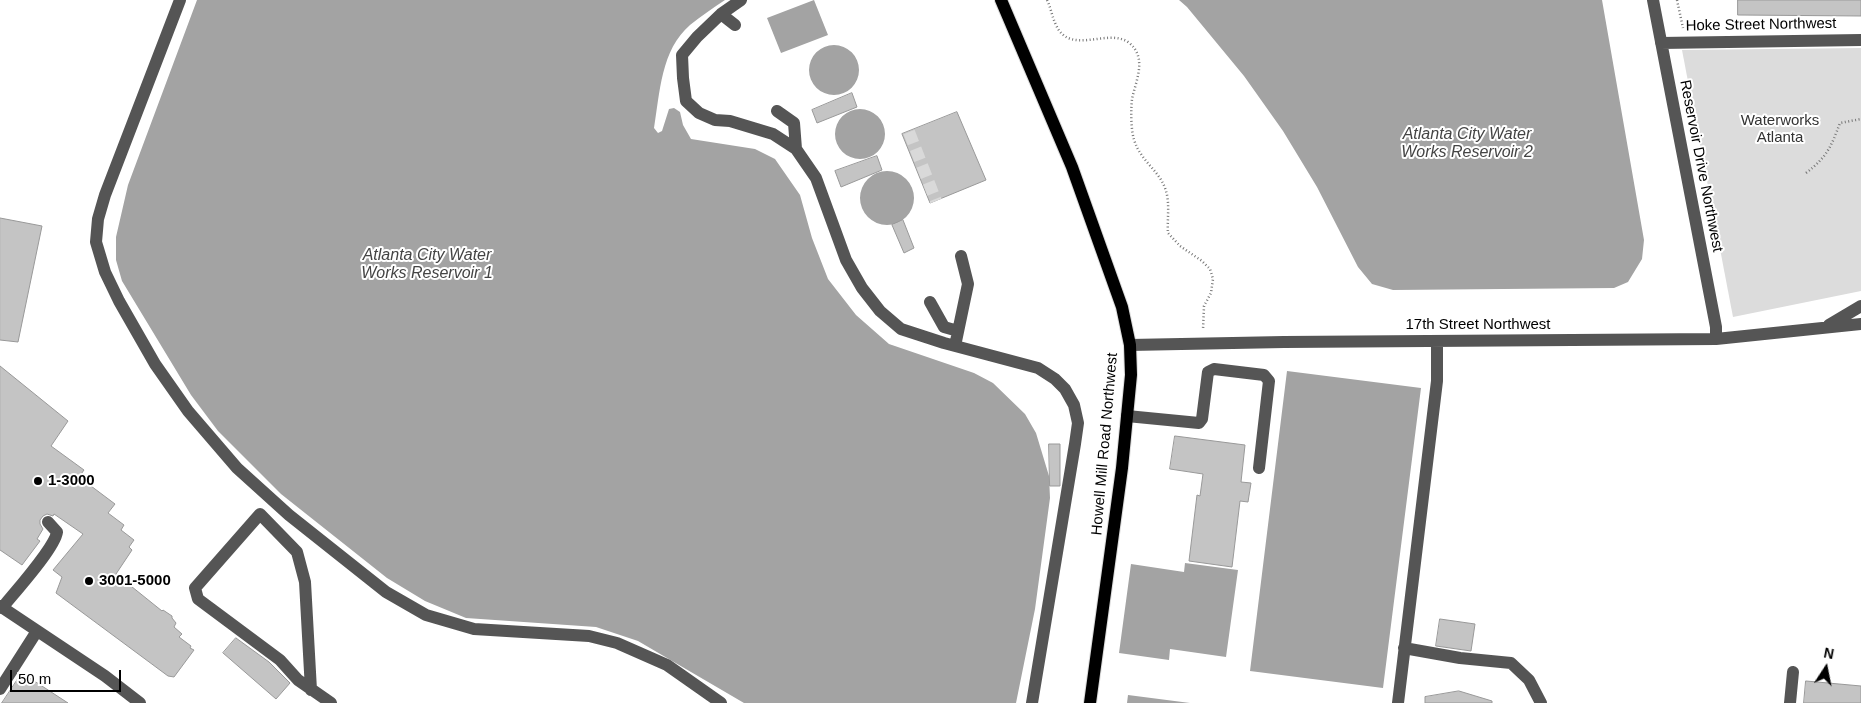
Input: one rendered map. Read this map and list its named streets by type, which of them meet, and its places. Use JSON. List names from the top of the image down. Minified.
{"streets":{"main road":["Howell Mill Road Northwest"],"street":["Hoke Street Northwest","Reservoir Drive Northwest","17th Street Northwest"]},"crossings":[["Hoke Street Northwest","Reservoir Drive Northwest"],["Reservoir Drive Northwest","17th Street Northwest"],["17th Street Northwest","Howell Mill Road Northwest"]],"water":["Atlanta City Water Works Reservoir 2","Atlanta City Water Works Reservoir 1"],"parks":["Waterworks Atlanta"],"places":["1-3000","3001-5000"],"scale_bar":"50 m","north":"top"}
